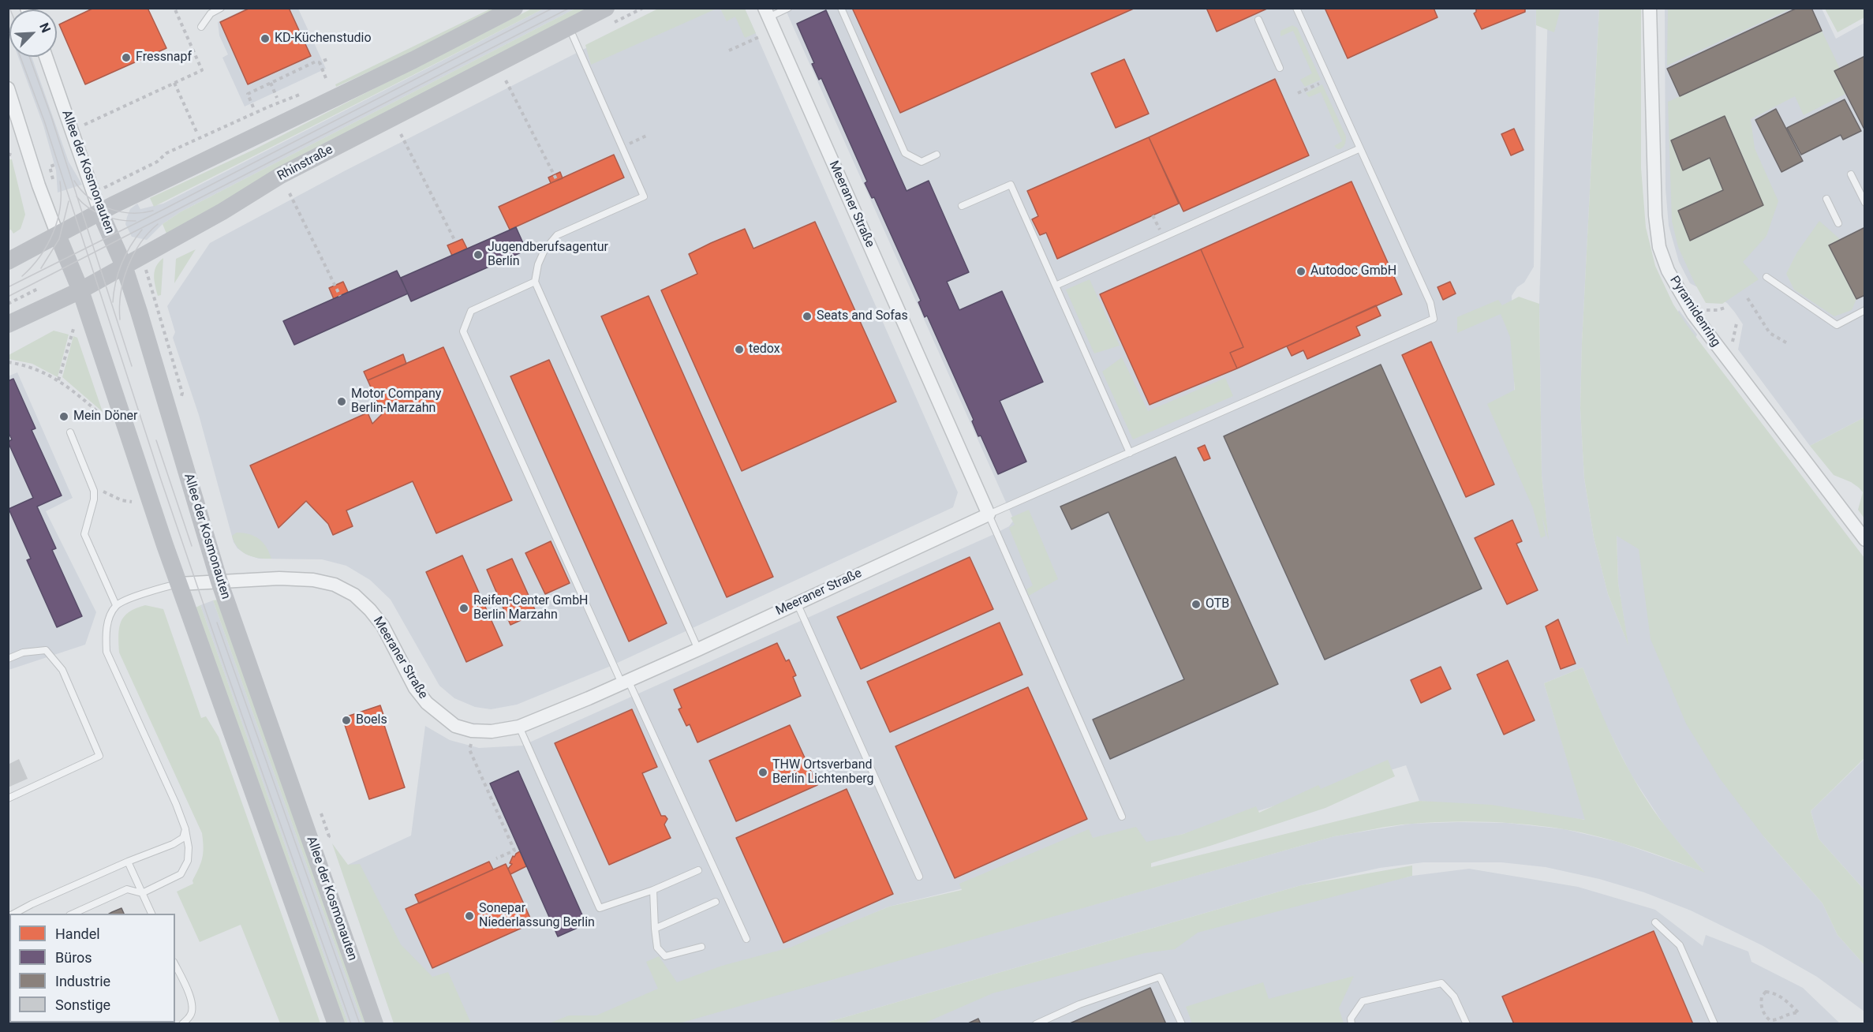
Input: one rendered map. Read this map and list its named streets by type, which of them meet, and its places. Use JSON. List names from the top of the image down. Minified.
{"streets":{"main road":["Rhinstraße","Allee der Kosmonauten"],"street":["Meeraner Straße","Pyramidenring"]},"crossings":[["Rhinstraße","Allee der Kosmonauten"],["Allee der Kosmonauten","Meeraner Straße"]],"places":["KD-Küchenstudio","Fressnapf","Jugendberufsagentur Berlin","Autodoc GmbH","Seats and Sofas","tedox","Motor Company Berlin-Marzahn","Mein Döner","OTB","Reifen-Center GmbH Berlin Marzahn","Boels","THW Ortsverband Berlin Lichtenberg","Sonepar Niederlassung Berlin"],"legend":["Handel","Büros","Industrie","Sonstige"],"north":"top right"}
